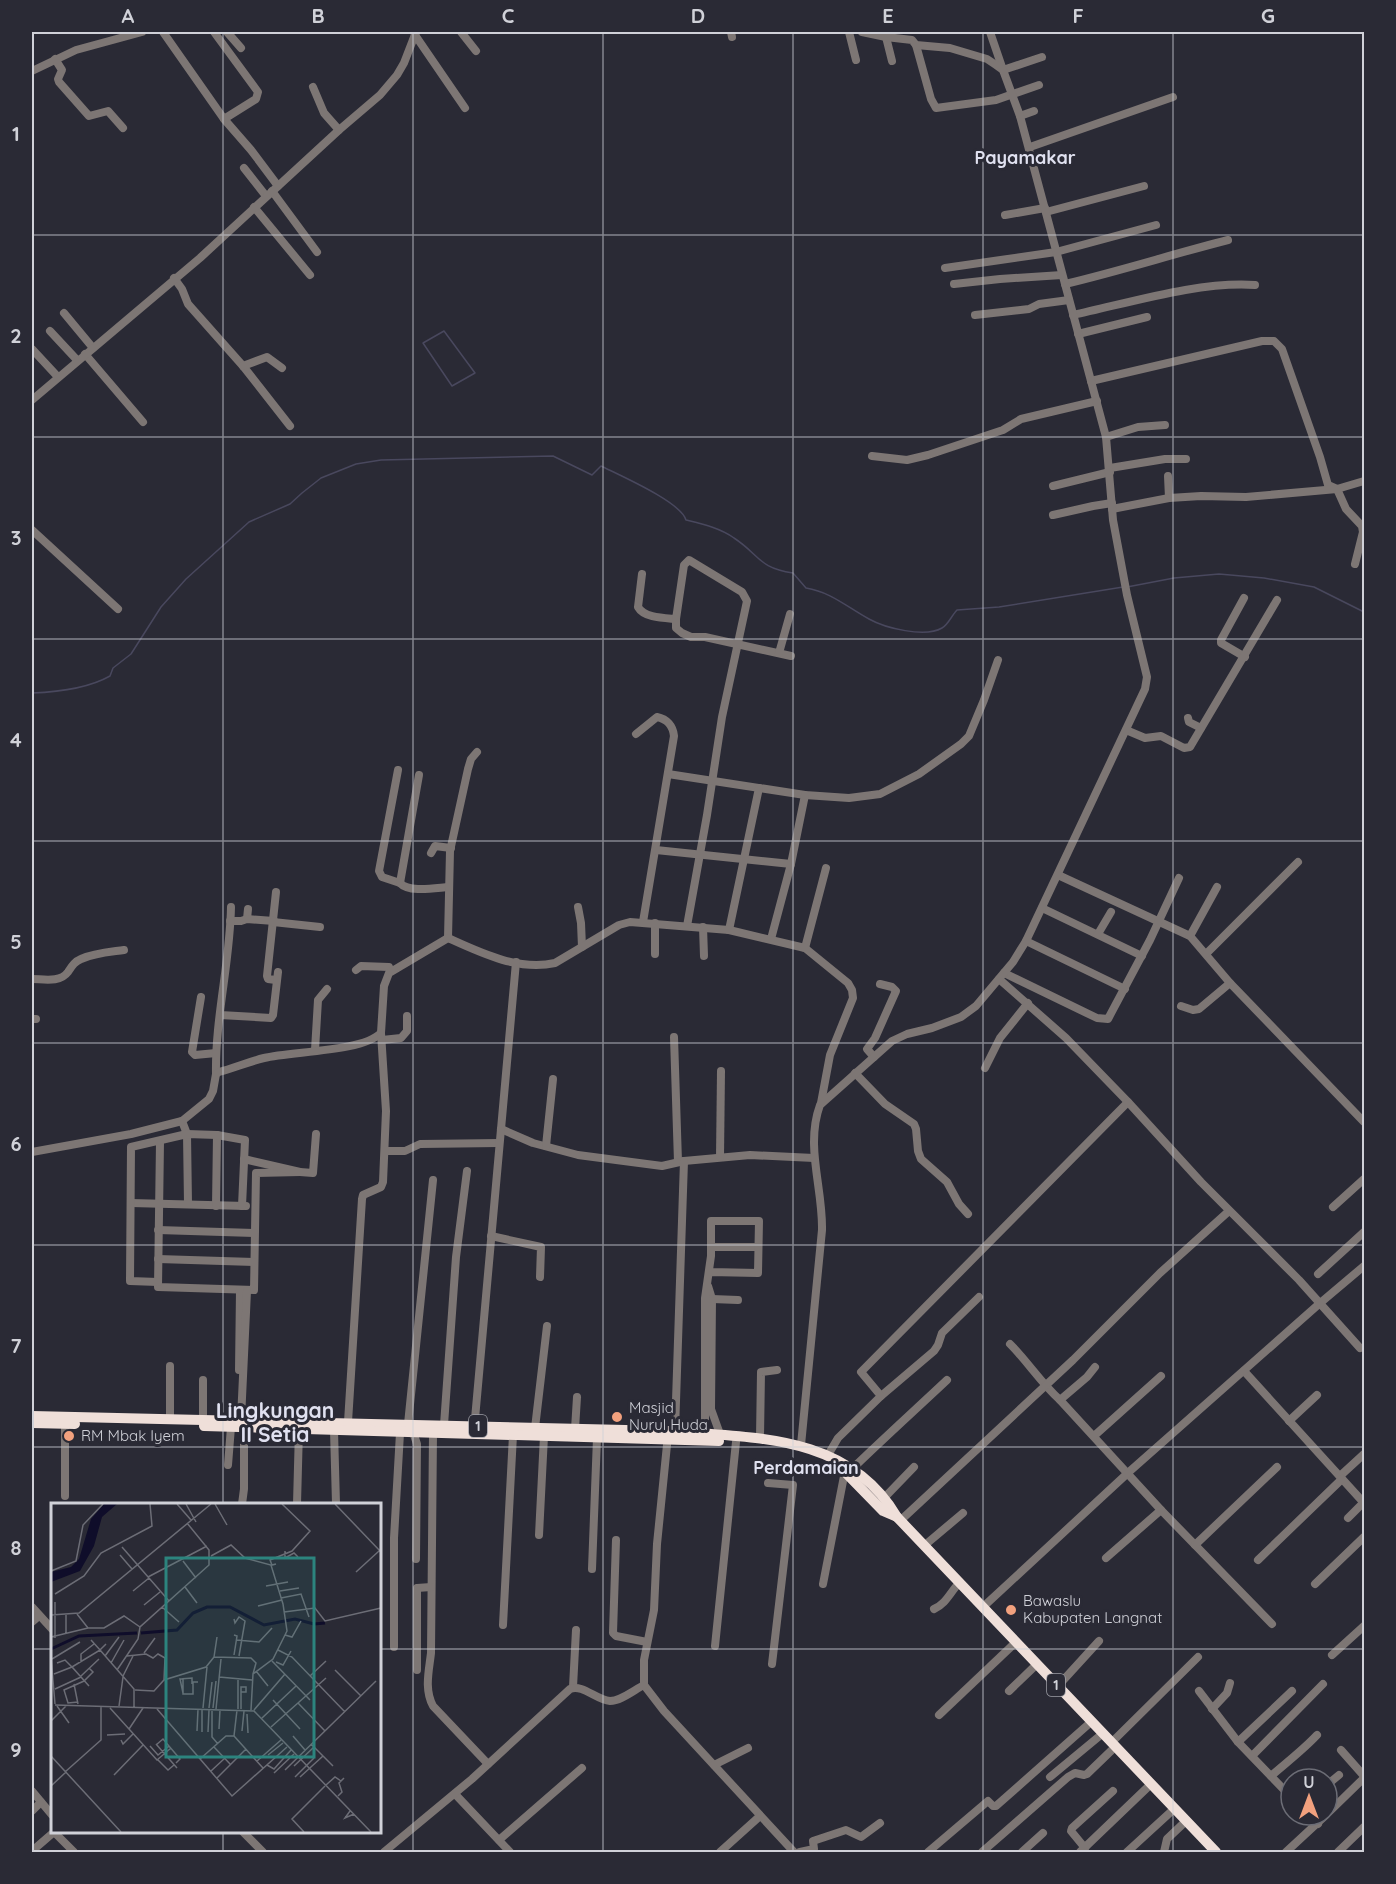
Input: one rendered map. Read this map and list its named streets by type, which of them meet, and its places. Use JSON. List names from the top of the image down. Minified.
{"streets":{"highway":["1"]},"districts":["Payamakar","Lingkungan II Setia","Perdamaian"],"places":["Masjid Nurul Huda","RM Mbak Iyem","Bawaslu Kabupaten Langnat"],"north":"top","grid":{"columns":["A","B","C","D","E","F","G"],"rows":["1","2","3","4","5","6","7","8","9"]}}
